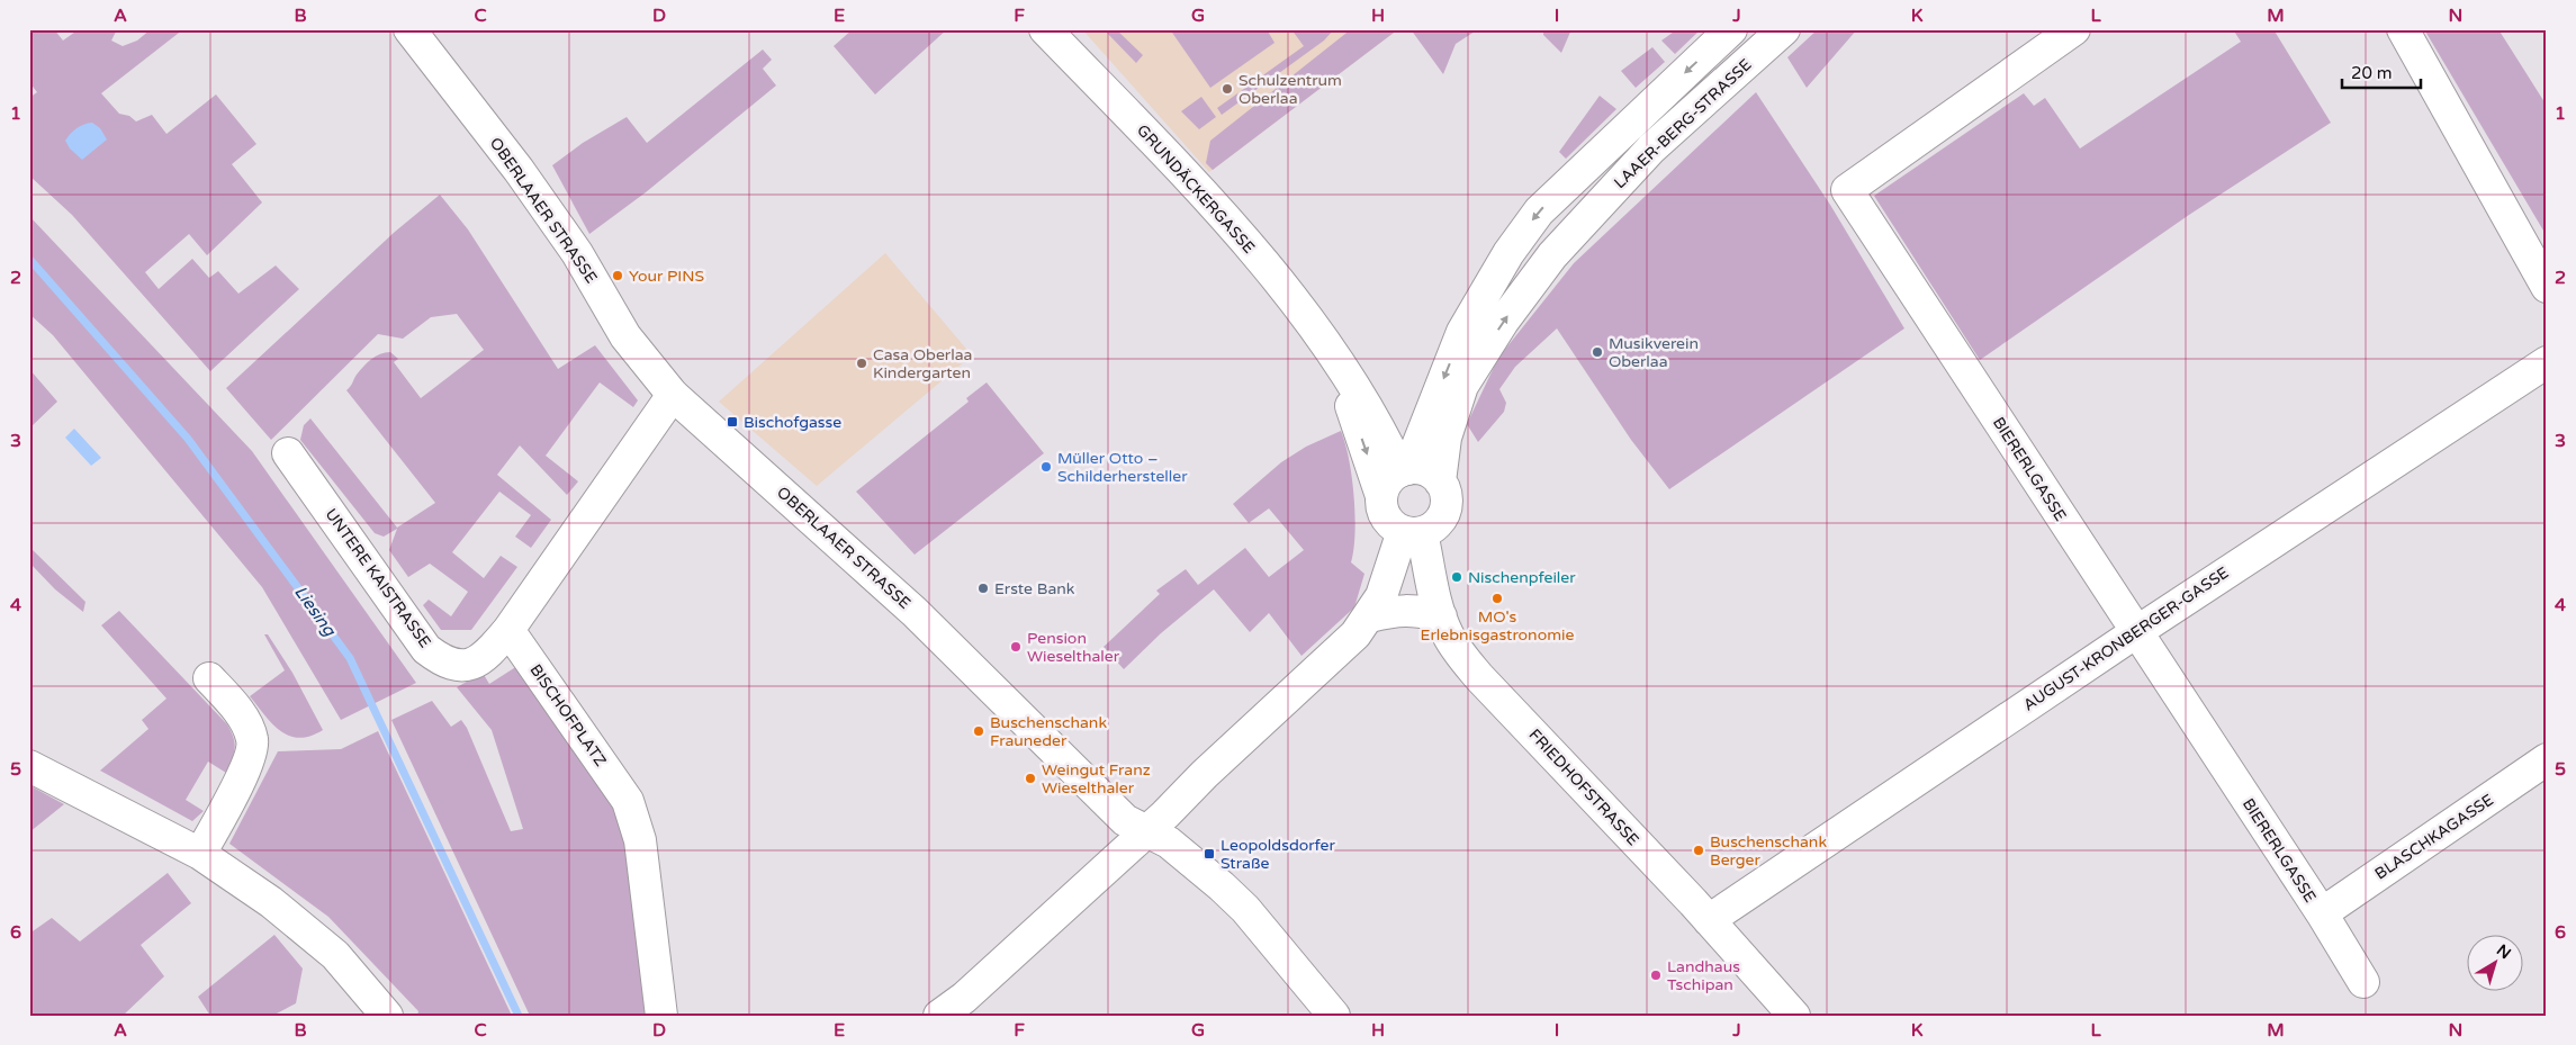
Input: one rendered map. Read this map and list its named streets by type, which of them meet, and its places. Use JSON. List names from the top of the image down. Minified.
{"streets":{"street":["LAAER-BERG-STRASSE","GRUNDÄCKERGASSE","OBERLAAER STRASSE","BIERERLGASSE","UNTERE KAISTRASSE","AUGUST-KRONBERGER-GASSE","BISCHOFPLATZ","FRIEDHOFSTRASSE","BLASCHKAGASSE"]},"crossings":[["LAAER-BERG-STRASSE","GRUNDÄCKERGASSE"],["LAAER-BERG-STRASSE","FRIEDHOFSTRASSE"],["GRUNDÄCKERGASSE","FRIEDHOFSTRASSE"],["BIERERLGASSE","AUGUST-KRONBERGER-GASSE"],["BIERERLGASSE","BLASCHKAGASSE"],["UNTERE KAISTRASSE","BISCHOFPLATZ"],["AUGUST-KRONBERGER-GASSE","FRIEDHOFSTRASSE"]],"water":["Liesing"],"places":{"other":["Schulzentrum Oberlaa","Your PINS","Musikverein Oberlaa","Casa Oberlaa Kindergarten","Müller Otto – Schilderhersteller","Nischenpfeiler","Erste Bank","MO's Erlebnisgastronomie","Pension Wieselthaler","Buschenschank Frauneder","Weingut Franz Wieselthaler","Buschenschank Berger","Landhaus Tschipan"],"transit":["Bischofgasse","Leopoldsdorfer Straße"]},"scale_bar":"20 m","north":"top right","grid":{"columns":["A","B","C","D","E","F","G","H","I","J","K","L","M","N"],"rows":["1","2","3","4","5","6"]}}
